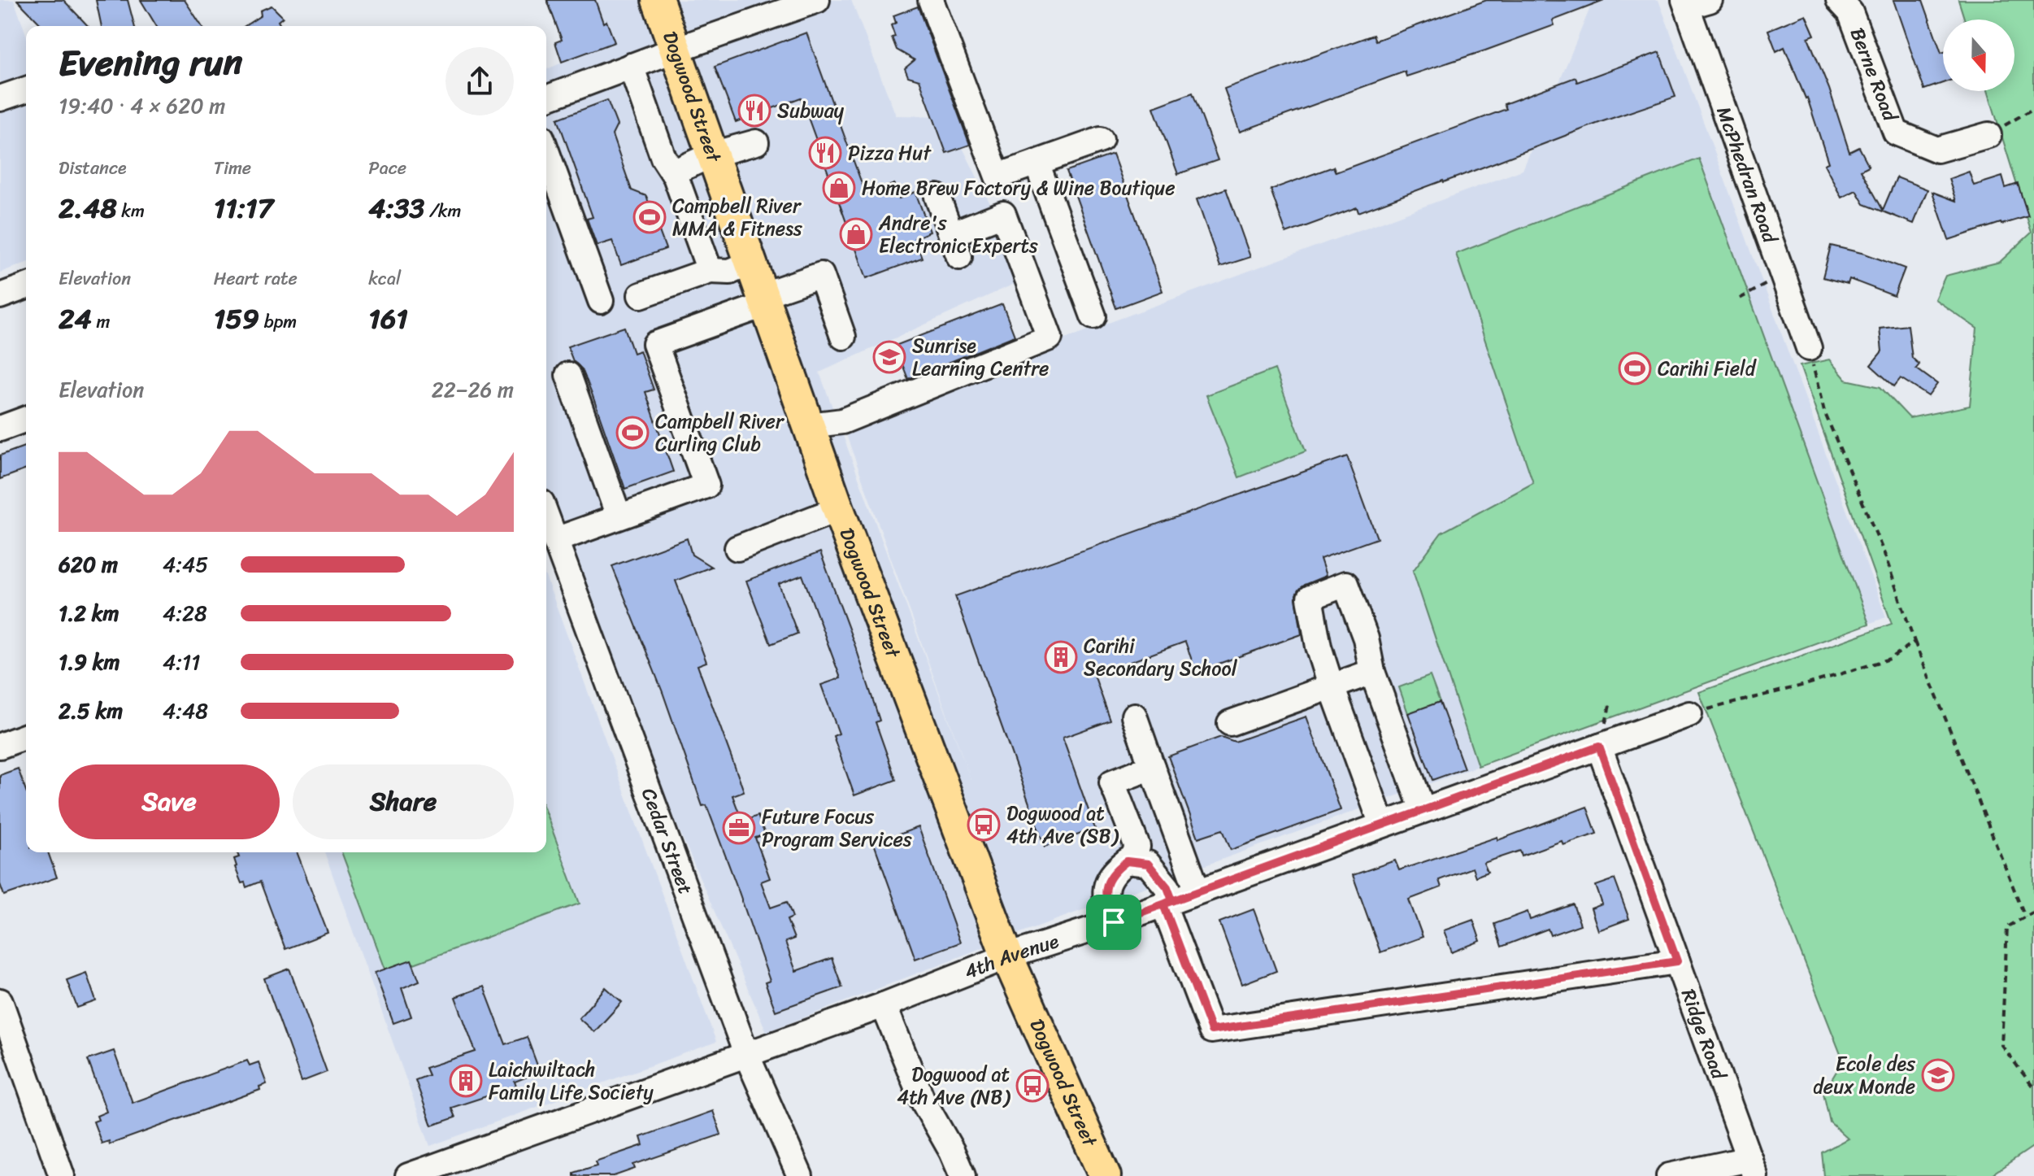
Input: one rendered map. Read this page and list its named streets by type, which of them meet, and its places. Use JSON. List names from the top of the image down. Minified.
{"streets":{"main road":["Dogwood Street"],"street":["Berne Road","McPhedran Road","Cedar Street","4th Avenue","Ridge Road"]},"crossings":[["Dogwood Street","4th Avenue"],["Cedar Street","4th Avenue"],["4th Avenue","Ridge Road"]],"places":{"restaurant":["Subway","Pizza Hut"],"shop":["Home Brew Factory & Wine Boutique","Andre's Electronic Experts"],"sports":["Campbell River MMA & Fitness","Carihi Field","Campbell River Curling Club"],"school or university":["Sunrise Learning Centre","Ecole des deux Monde"],"building":["Carihi Secondary School","Laichwiltach Family Life Society"],"bus stop":["Dogwood at 4th Ave (SB)","Dogwood at 4th Ave (NB)"],"office":["Future Focus Program Services"]},"north":"bottom","page":{"heading":["Evening run","19:40 · 4 × 620 m"],"stats":[["Distance","2.48 km"],["Time","11:17"],["Pace","4:33 /km"],["Elevation","24 m"],["Heart rate","159 bpm"],["kcal","161"]],"chart":["Elevation","22–26 m"],"list":[{"name":"620 m","note":"4:45"},{"name":"1.2 km","note":"4:28"},{"name":"1.9 km","note":"4:11"},{"name":"2.5 km","note":"4:48"}],"buttons":["Save","Share"]}}
